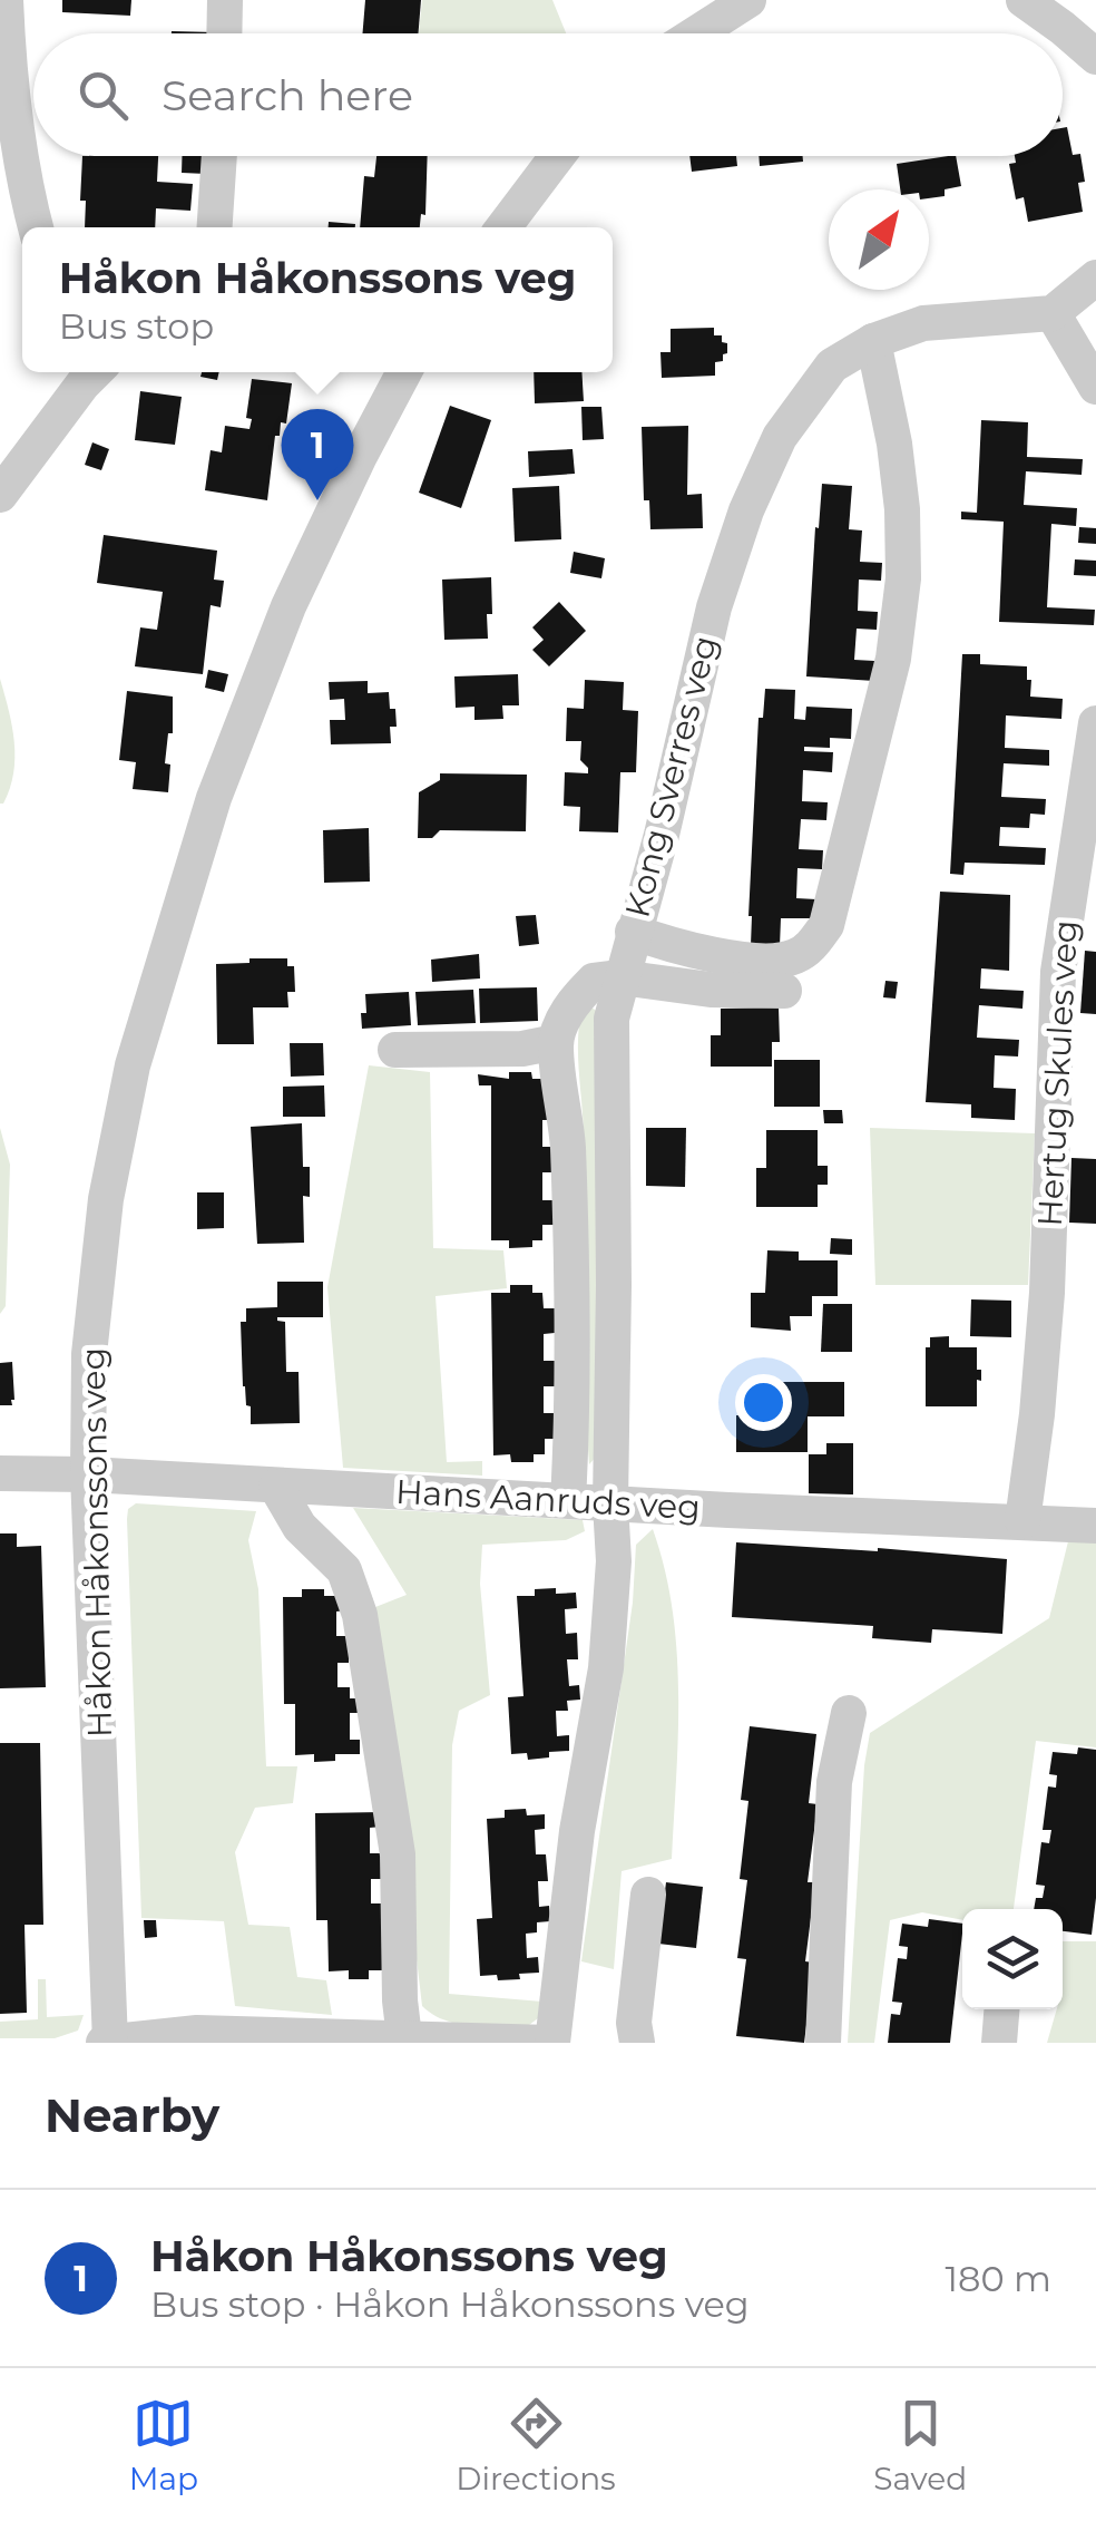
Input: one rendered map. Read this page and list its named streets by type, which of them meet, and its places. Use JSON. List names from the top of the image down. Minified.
{"streets":{"street":["Kong Sverres veg","Hertug Skules veg","Hans Aanruds veg","Håkon Håkonssons veg"]},"crossings":[["Kong Sverres veg","Hans Aanruds veg"],["Hertug Skules veg","Hans Aanruds veg"],["Hans Aanruds veg","Håkon Håkonssons veg"]],"north":"top right","page":{"search":"Search here","popup":["Håkon Håkonssons veg","Bus stop"],"pins":"1","heading":"Nearby","list":[{"mark":"1","name":"Håkon Håkonssons veg","note":"Bus stop · Håkon Håkonssons veg","value":"180 m"}],"nav":["Map","Directions","Saved"]}}
